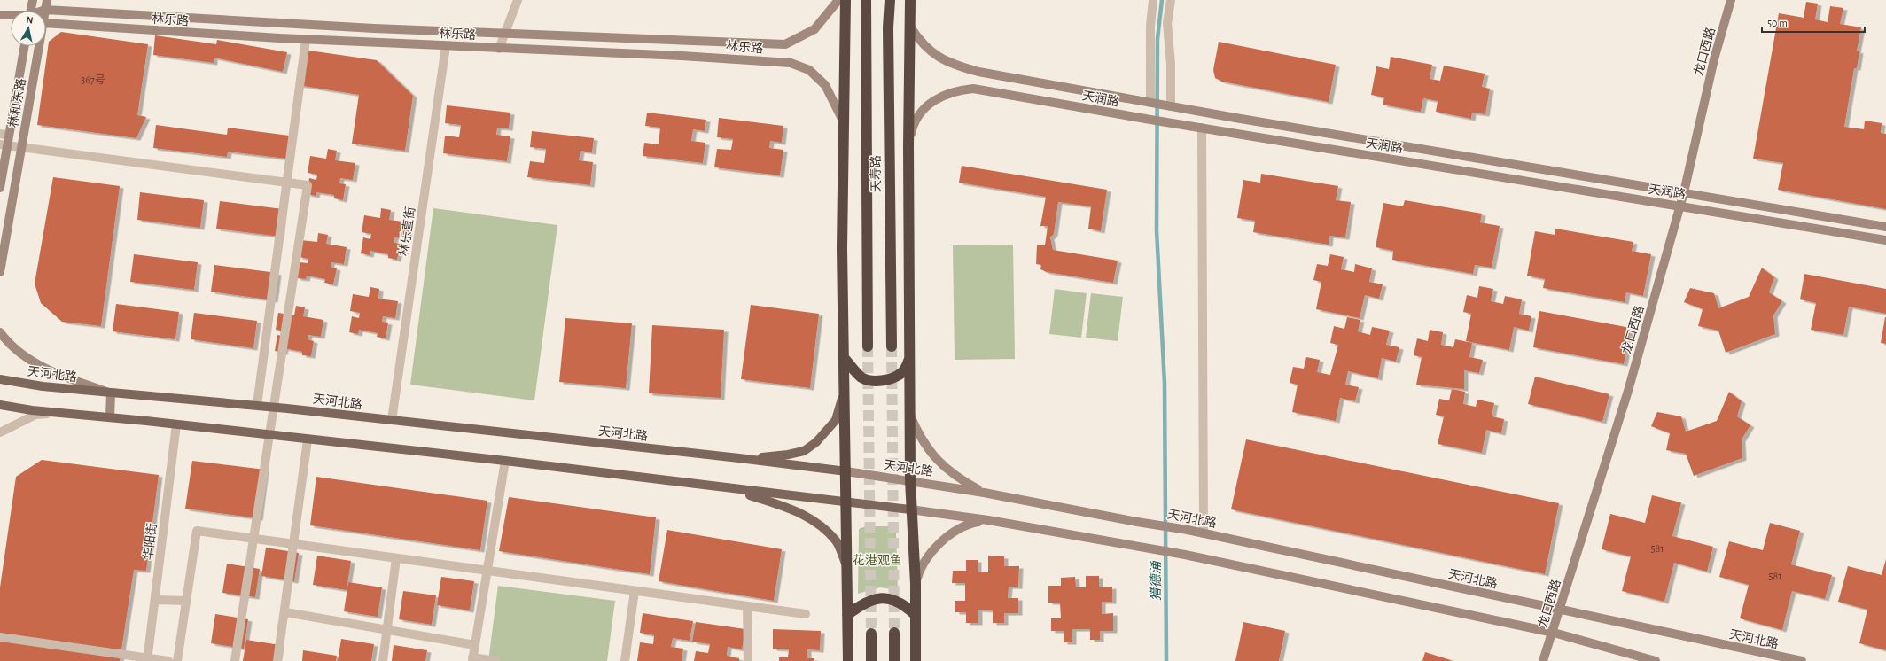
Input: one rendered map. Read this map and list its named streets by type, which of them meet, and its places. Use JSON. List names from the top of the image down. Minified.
{"streets":{"highway":["天寿路"],"main road":["天河北路"],"street":["林乐路","龙口西路","天润路","林和东路","林乐直街","华阳街"]},"crossings":[["林乐路","林和东路"],["林乐路","林乐直街"],["龙口西路","天润路"],["龙口西路","天河北路"],["林乐直街","天河北路"]],"water":["猎德涌"],"parks":["花港观鱼"],"house_numbers":["367号","581","581"],"scale_bar":"50 m","north":"top"}
